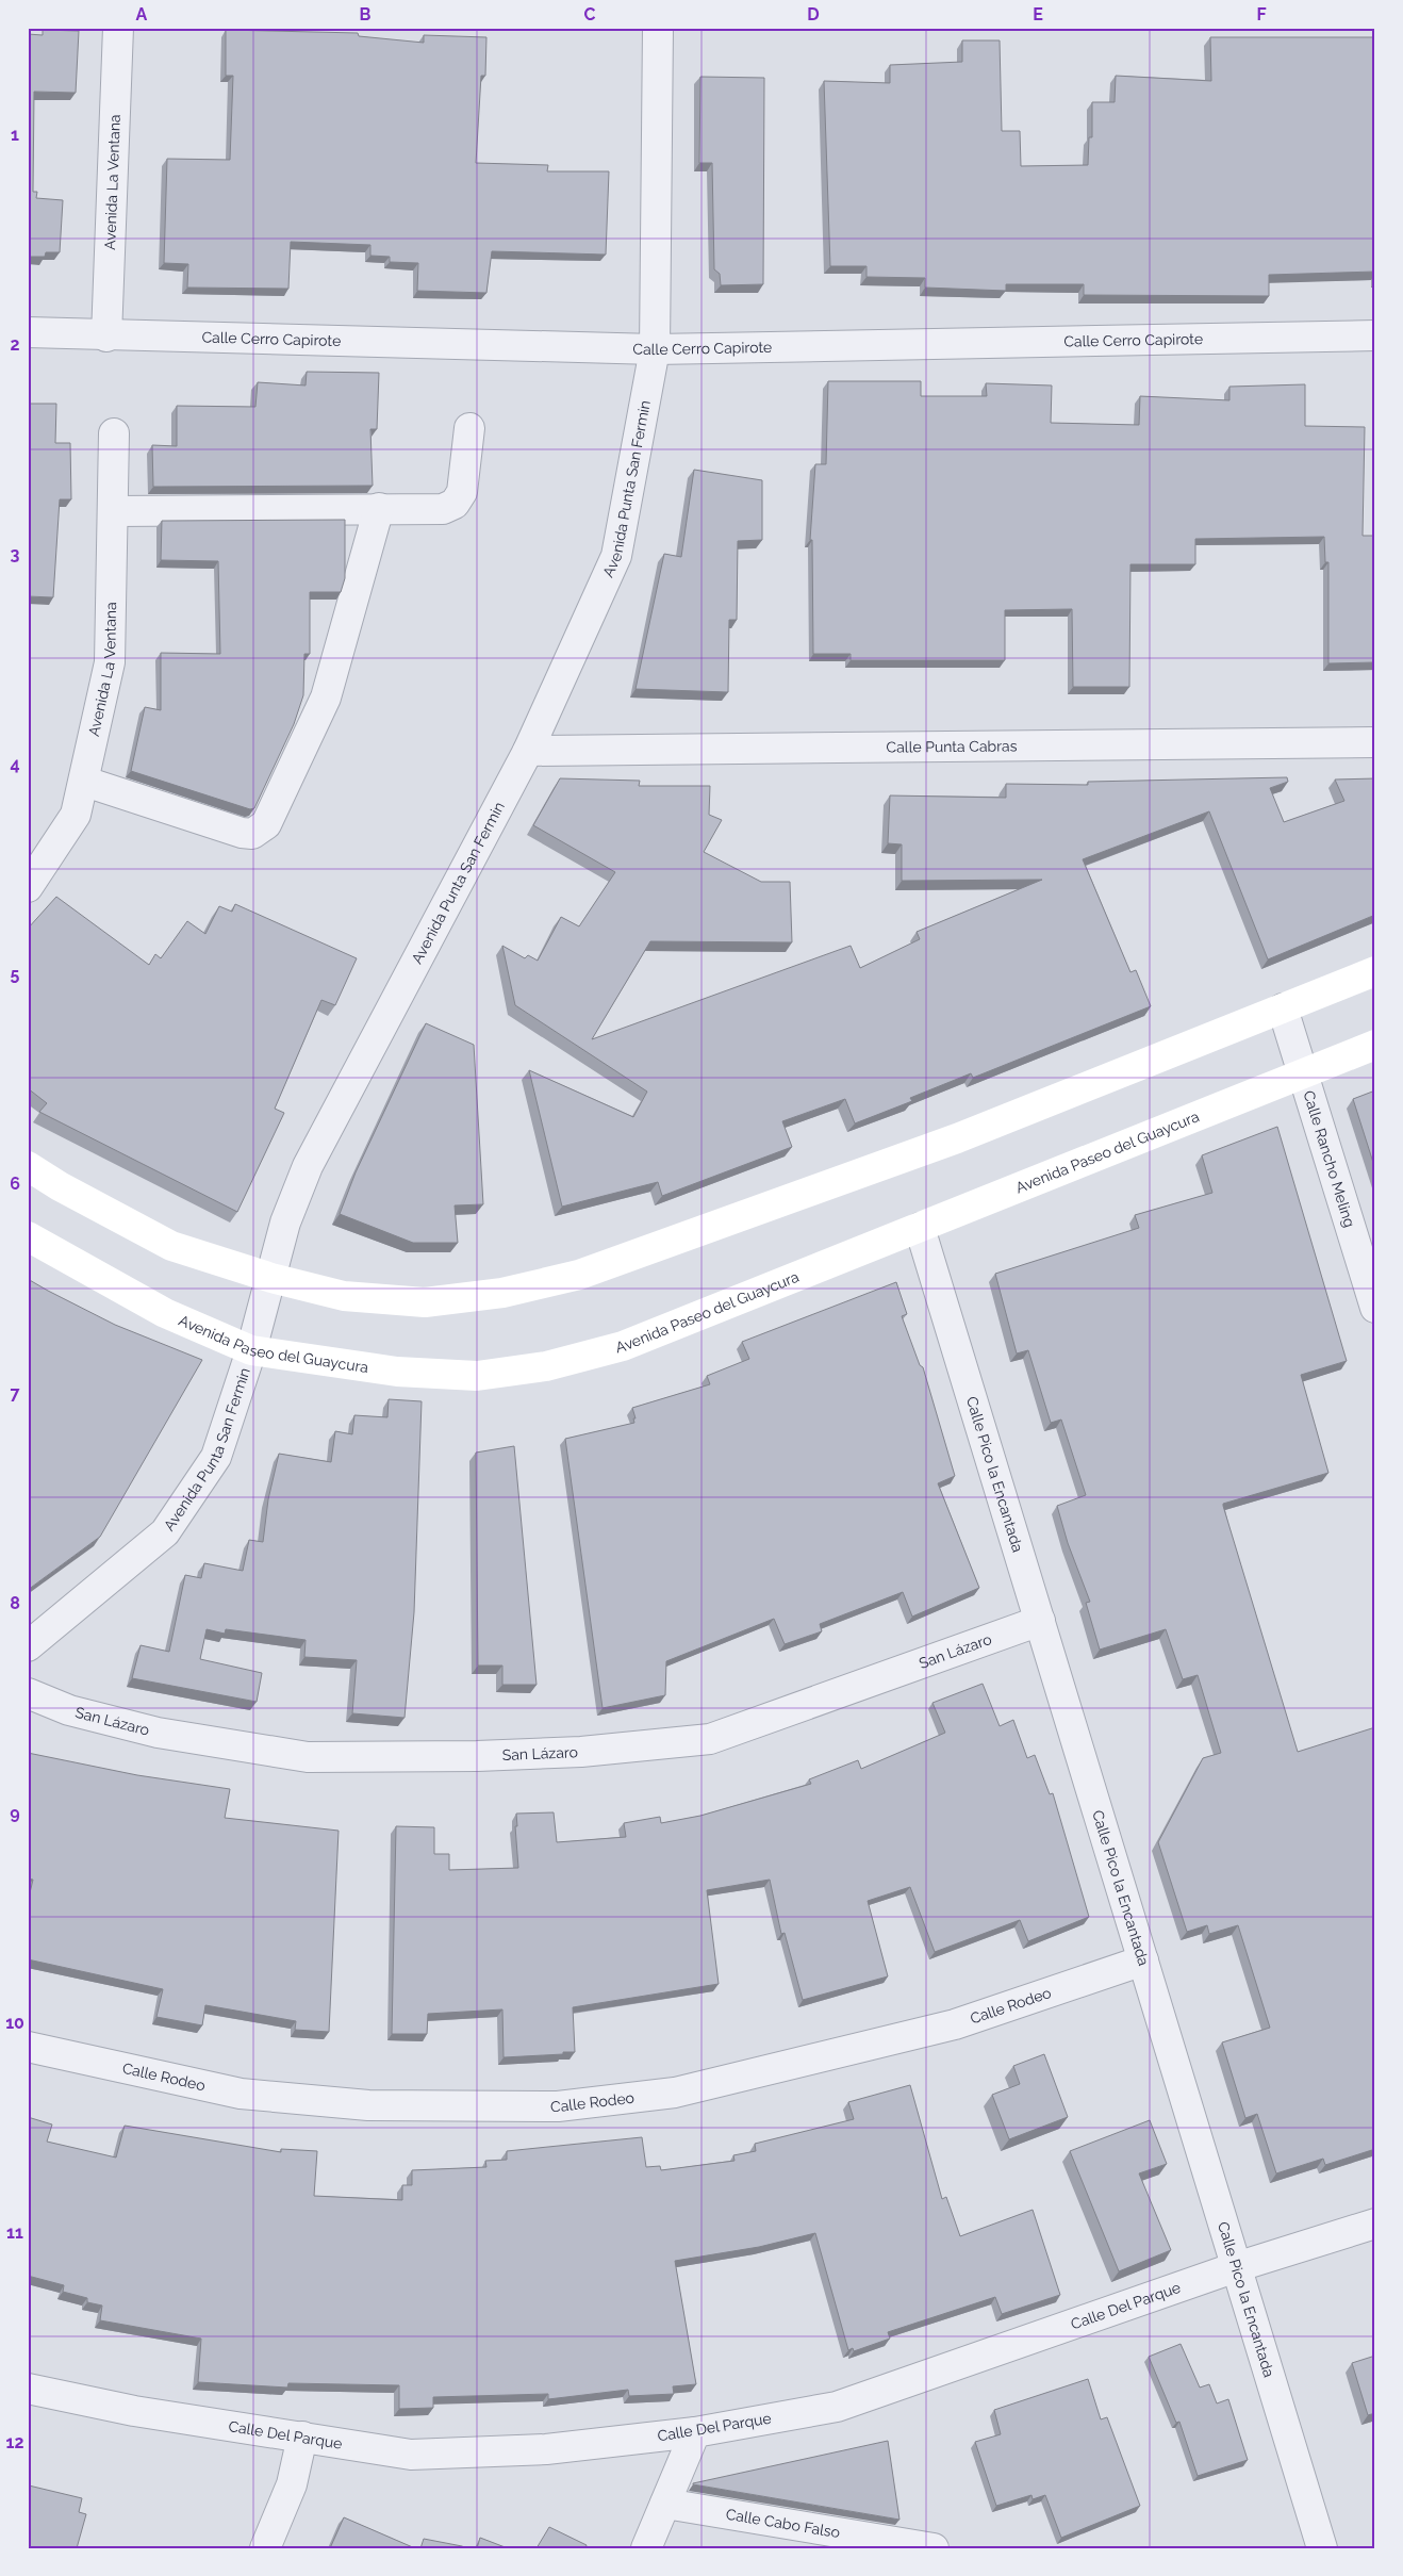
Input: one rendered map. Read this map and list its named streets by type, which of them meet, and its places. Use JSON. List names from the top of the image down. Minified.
{"streets":{"main road":["Avenida Paseo del Guaycura"],"street":["Avenida La Ventana","Calle Cerro Capirote","Avenida Punta San Fermin","Calle Punta Cabras","Calle Rancho Meling","Calle Pico la Encantada","San Lázaro","Calle Rodeo","Calle Del Parque","Calle Cabo Falso"]},"crossings":[["Avenida La Ventana","Calle Cerro Capirote"],["Calle Cerro Capirote","Avenida Punta San Fermin"],["Avenida Punta San Fermin","Calle Punta Cabras"],["Avenida Punta San Fermin","Avenida Paseo del Guaycura"],["Avenida Paseo del Guaycura","Calle Rancho Meling"],["Avenida Paseo del Guaycura","Calle Pico la Encantada"],["Calle Pico la Encantada","San Lázaro"],["Calle Pico la Encantada","Calle Rodeo"],["Calle Pico la Encantada","Calle Del Parque"]],"grid":{"columns":["A","B","C","D","E","F"],"rows":["1","2","3","4","5","6","7","8","9","10","11","12"]}}
